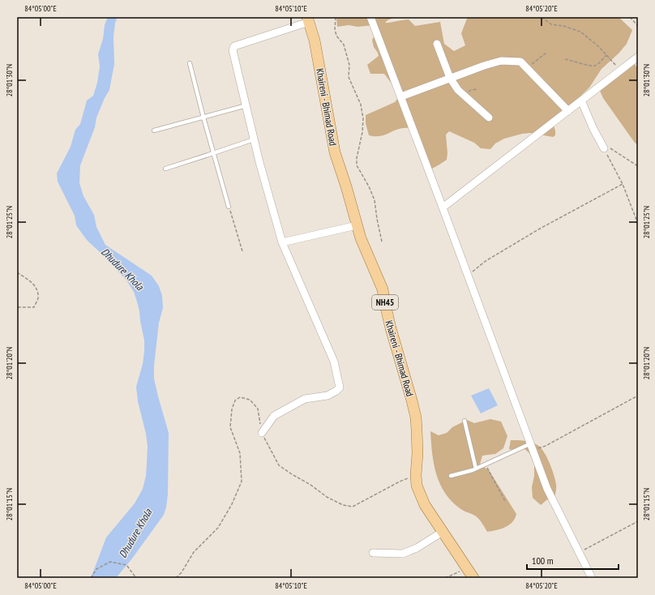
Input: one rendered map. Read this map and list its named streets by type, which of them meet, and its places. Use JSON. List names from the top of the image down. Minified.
{"streets":{"main road":["Khaireni - Bhimad Road","NH45"]},"water":["Dhudure Khola"],"scale_bar":"100 m","coordinates":["84°05'00\"E","84°05'10\"E","84°05'20\"E","28°01'30\"N","28°01'25\"N","28°01'20\"N","28°01'15\"N"]}
